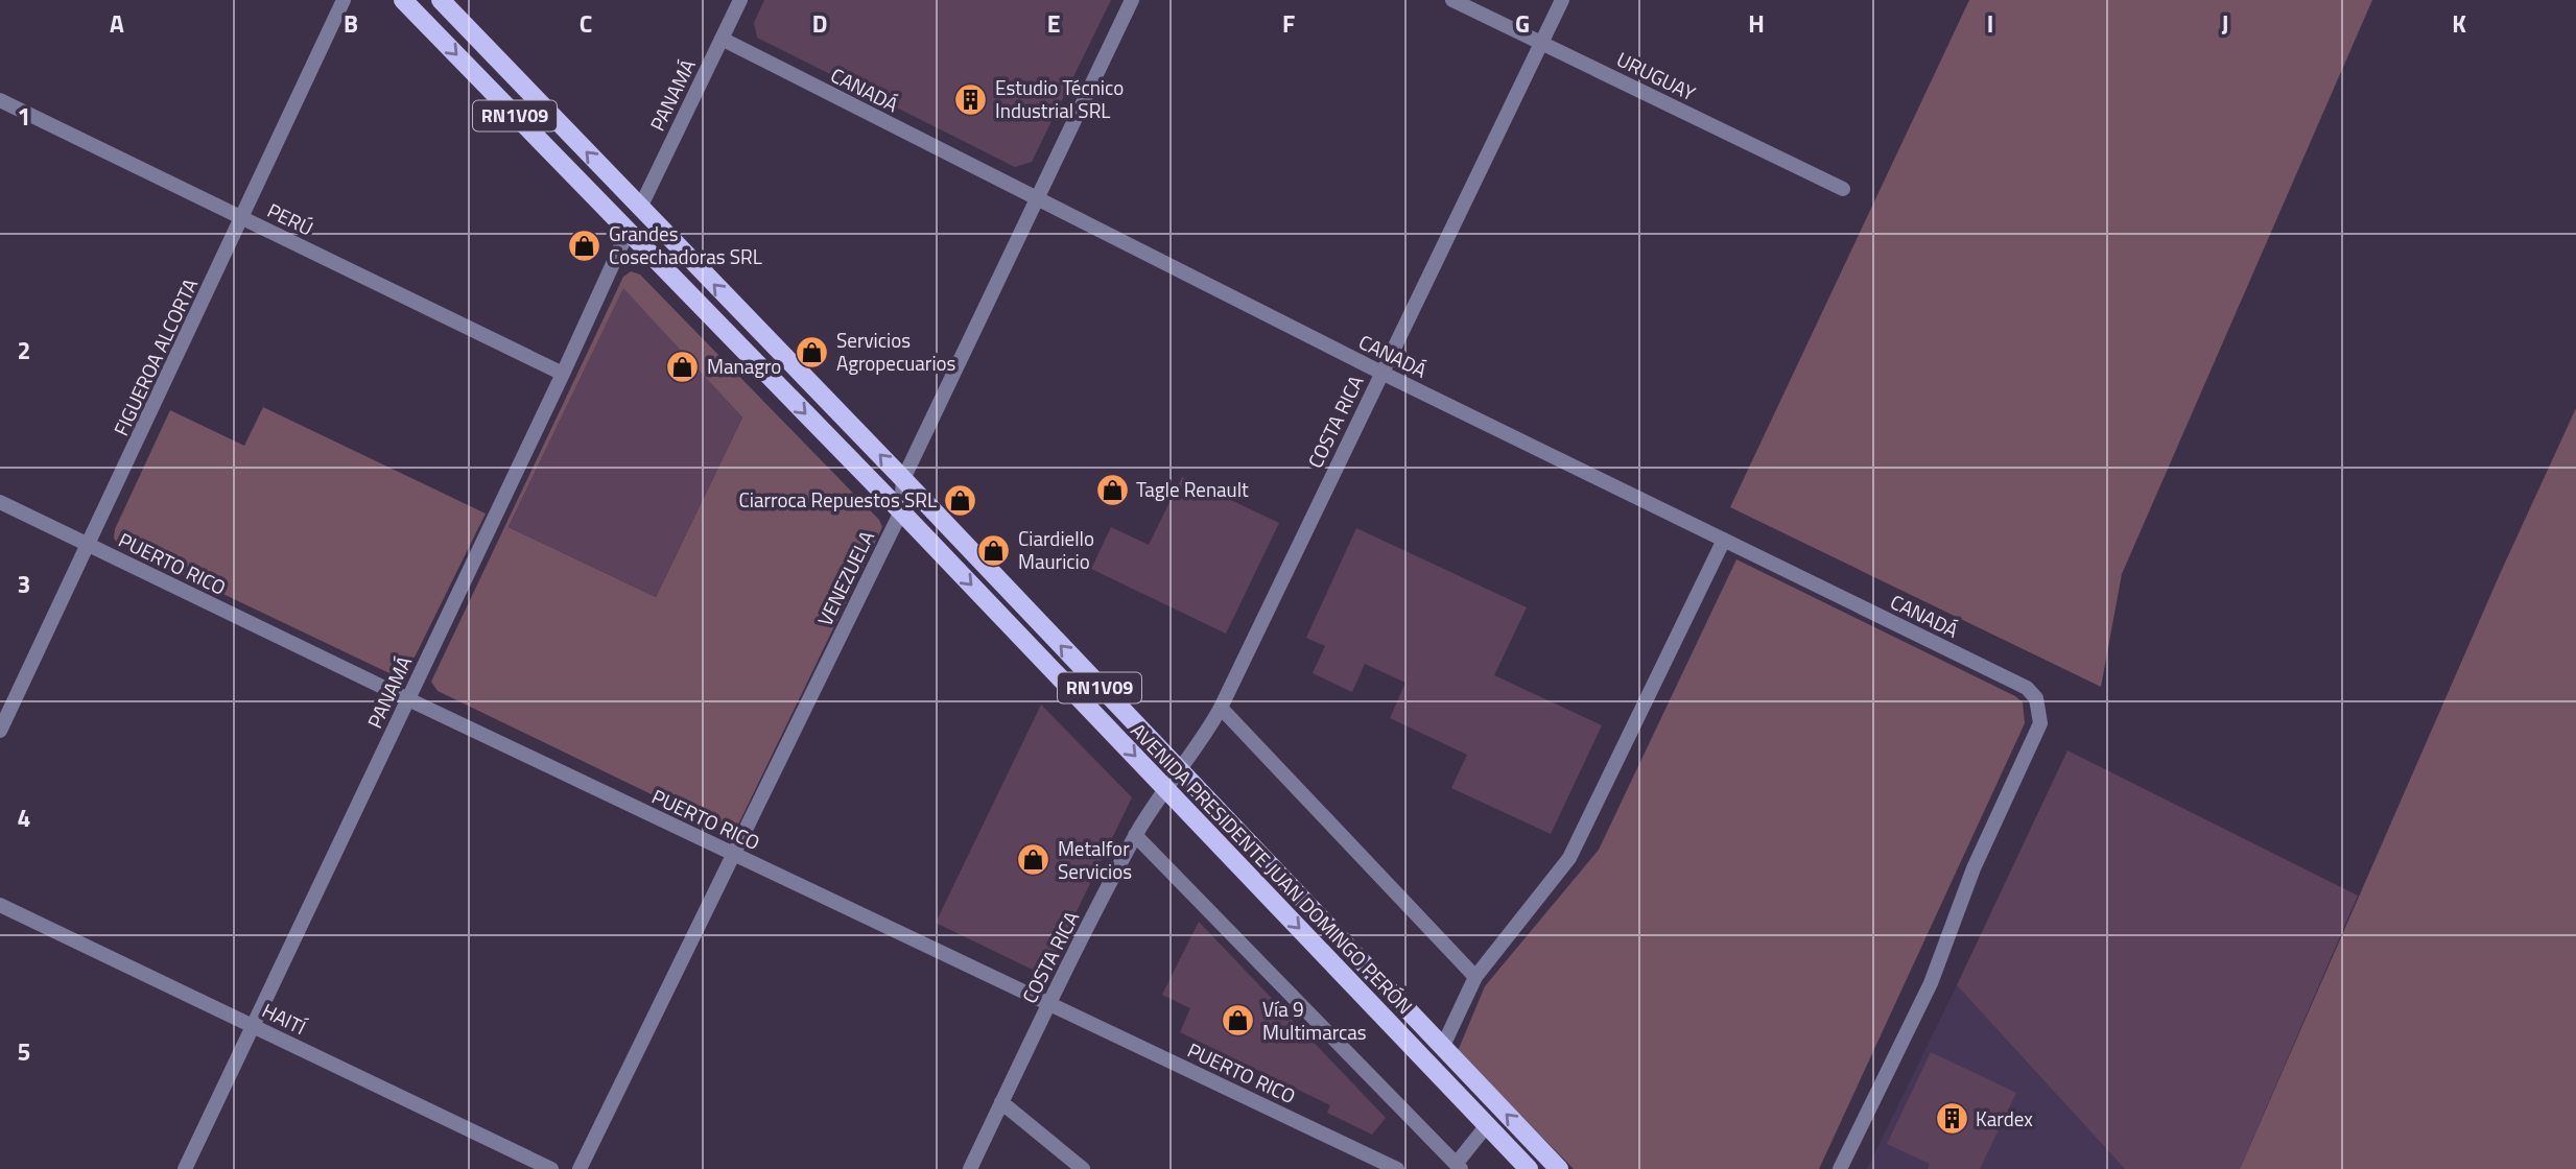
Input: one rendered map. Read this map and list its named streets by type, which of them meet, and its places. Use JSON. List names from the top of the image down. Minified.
{"streets":{"main road":["RN1V09","AVENIDA PRESIDENTE JUAN DOMINGO PERÓN"],"street":["URUGUAY","CANADÁ","PANAMÁ","PERÚ","FIGUEROA ALCORTA","COSTA RICA","PUERTO RICO","VENEZUELA","HAITÍ"]},"crossings":[["URUGUAY","COSTA RICA"],["CANADÁ","PANAMÁ"],["CANADÁ","COSTA RICA"],["CANADÁ","VENEZUELA"],["PANAMÁ","PERÚ"],["PANAMÁ","PUERTO RICO"],["PANAMÁ","AVENIDA PRESIDENTE JUAN DOMINGO PERÓN"],["PANAMÁ","HAITÍ"],["PERÚ","FIGUEROA ALCORTA"],["FIGUEROA ALCORTA","PUERTO RICO"],["COSTA RICA","PUERTO RICO"],["COSTA RICA","AVENIDA PRESIDENTE JUAN DOMINGO PERÓN"],["PUERTO RICO","VENEZUELA"],["VENEZUELA","AVENIDA PRESIDENTE JUAN DOMINGO PERÓN"]],"places":{"building":["Estudio Técnico Industrial SRL","Kardex"],"shop":["Grandes Cosechadoras SRL","Servicios Agropecuarios","Managro","Tagle Renault","Ciarroca Repuestos SRL","Ciardiello Mauricio","Metalfor Servicios","Vía 9 Multimarcas"]},"grid":{"columns":["A","B","C","D","E","F","G","H","I","J","K"],"rows":["1","2","3","4","5"]}}
